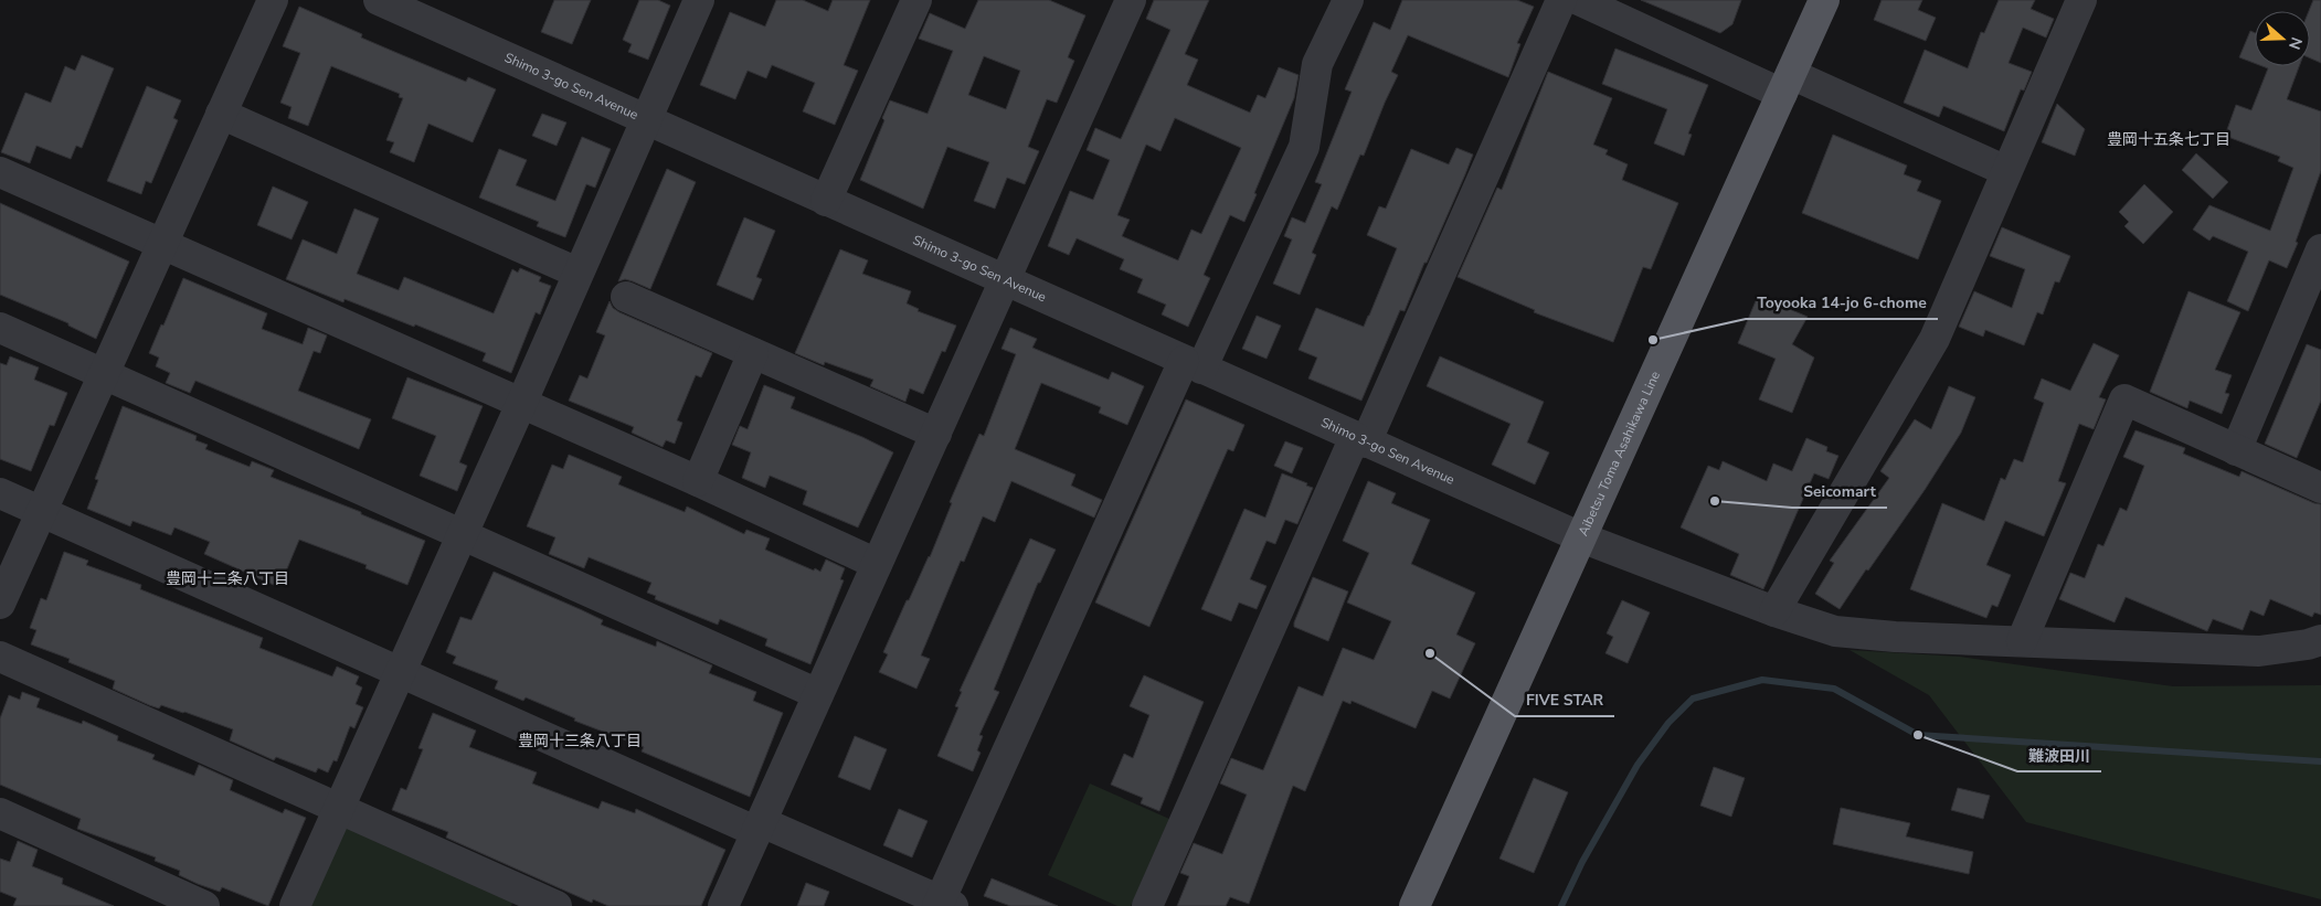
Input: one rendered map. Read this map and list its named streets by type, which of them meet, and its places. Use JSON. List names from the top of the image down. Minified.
{"streets":{"main road":["Aibetsu Toma Asahikawa Line"],"street":["Shimo 3-go Sen Avenue"]},"crossings":[["Shimo 3-go Sen Avenue","Aibetsu Toma Asahikawa Line"]],"districts":["豊岡十五条七丁目","豊岡十二条八丁目","豊岡十三条八丁目"],"places":["Toyooka 14-jo 6-chome","Seicomart","FIVE STAR","難波田川"],"north":"right"}
